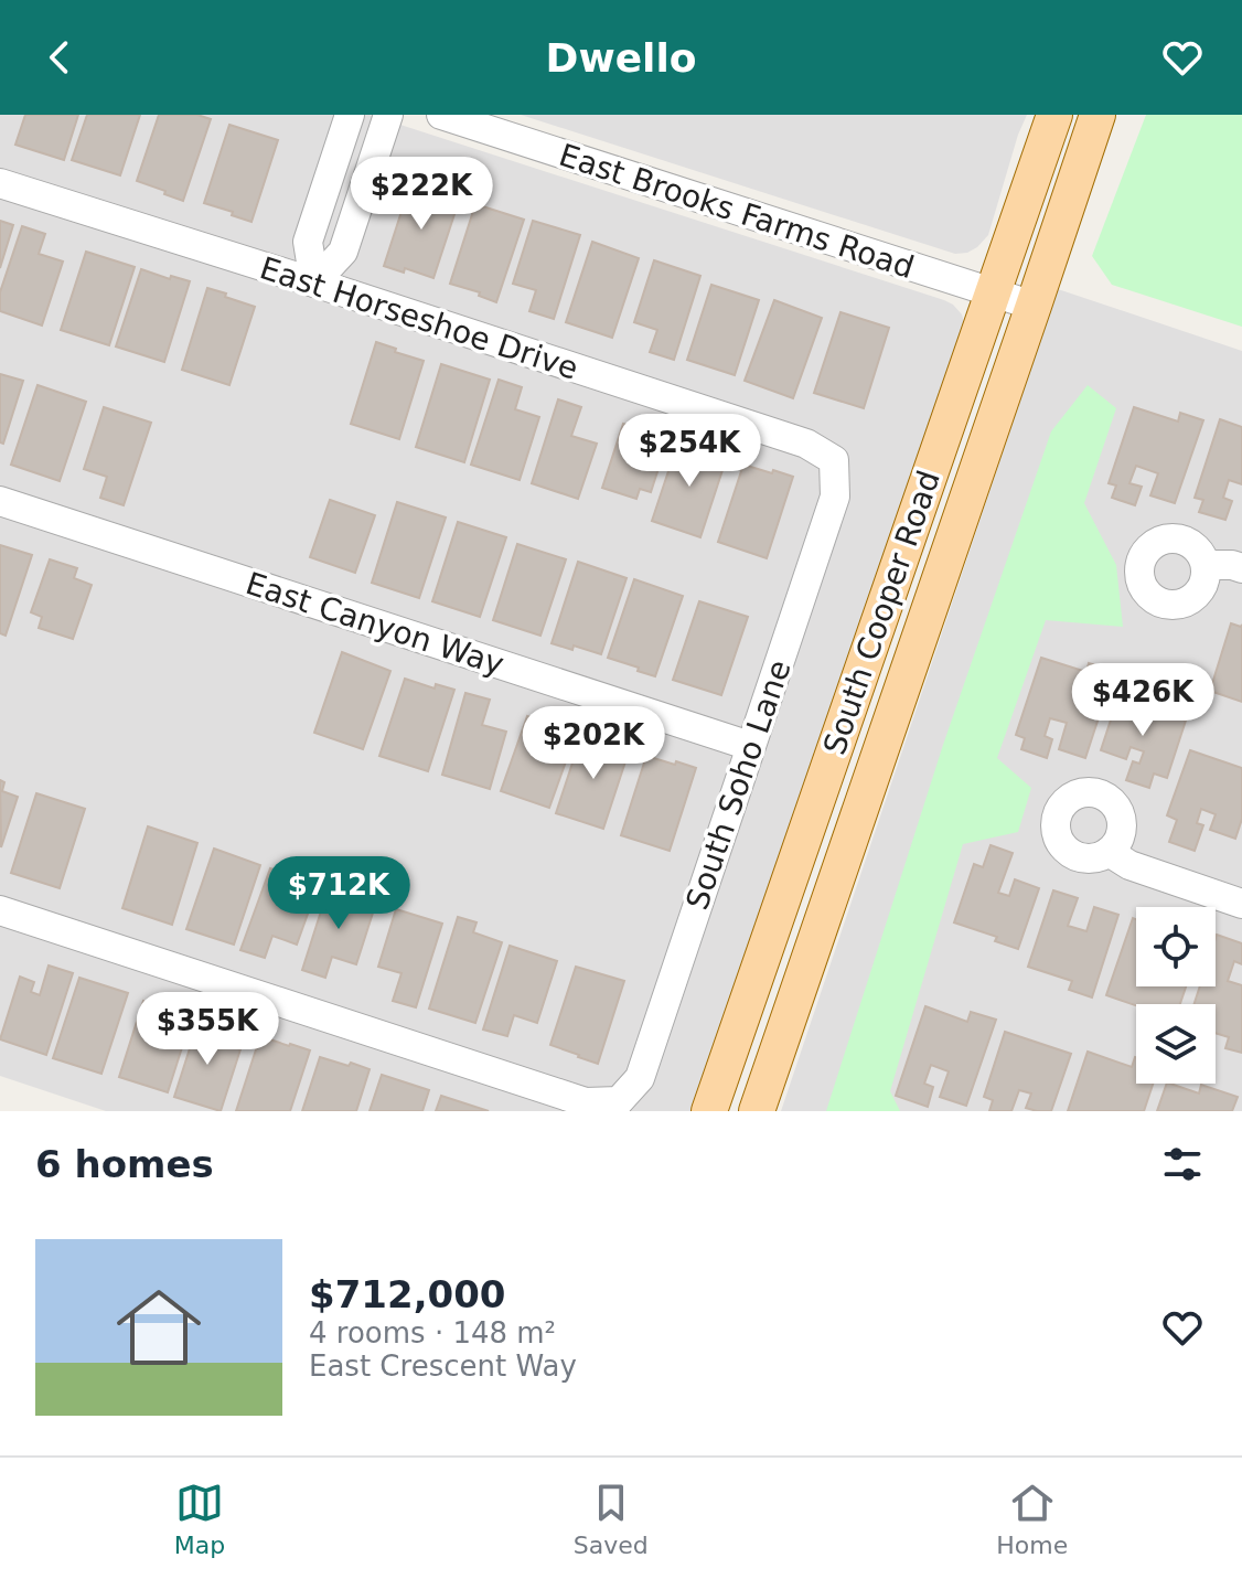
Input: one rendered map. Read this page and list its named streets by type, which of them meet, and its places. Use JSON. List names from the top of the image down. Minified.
{"streets":{"main road":["South Cooper Road"],"street":["East Brooks Farms Road","East Horseshoe Drive","East Canyon Way","South Soho Lane"]},"crossings":[["East Brooks Farms Road","South Cooper Road"],["East Horseshoe Drive","South Soho Lane"],["East Canyon Way","South Soho Lane"]],"page":{"header":"Dwello","price":["$222K","$254K","$426K","$202K","$712K","$355K"],"heading":"6 homes","list":[{"name":"$712,000","note":"4 rooms · 148 m² · East Crescent Way"}],"tabs":["Map","Saved","Home"]}}
